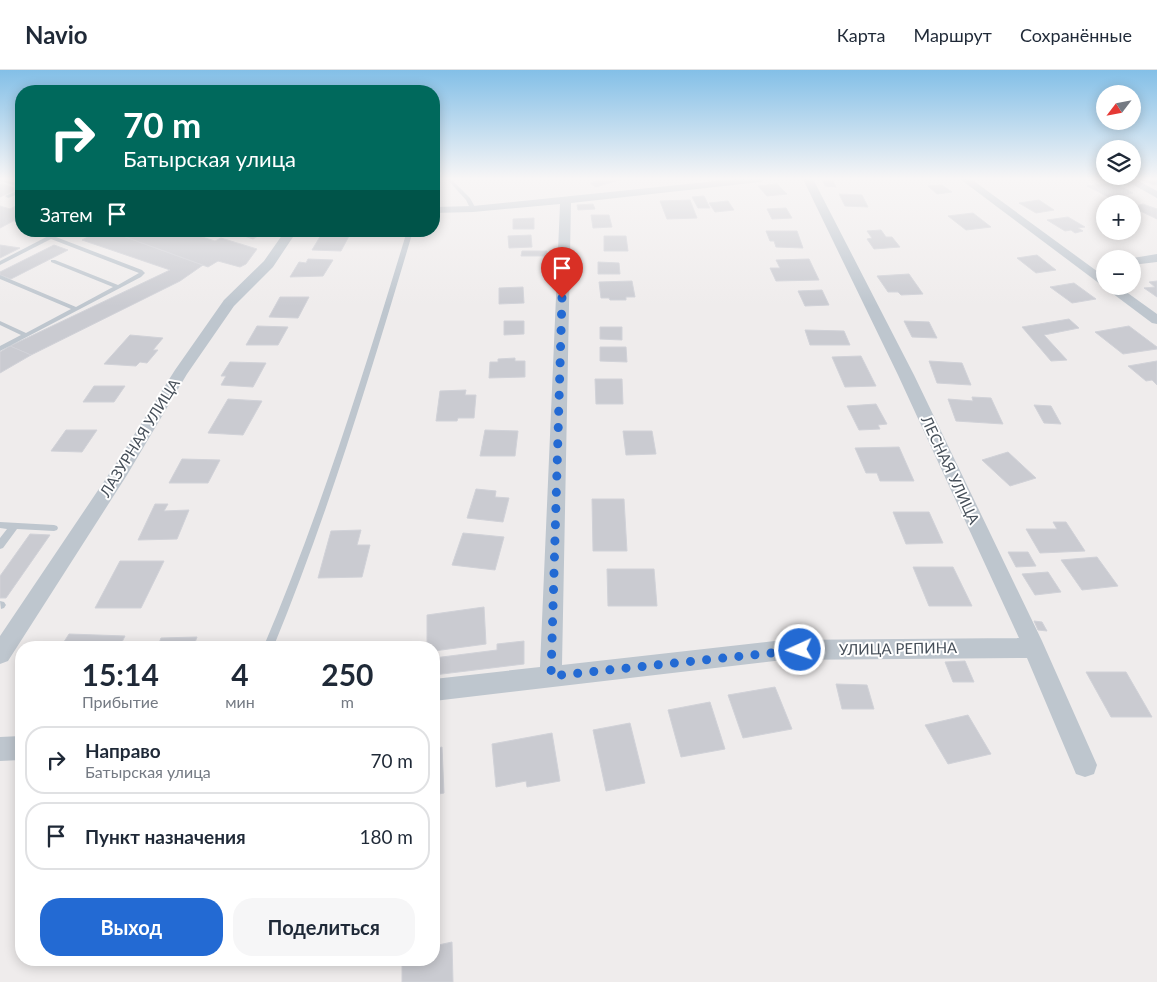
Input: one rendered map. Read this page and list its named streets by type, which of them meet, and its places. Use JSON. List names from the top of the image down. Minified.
{"streets":{"street":["ЛАЗУРНАЯ УЛИЦА","ЛЕСНАЯ УЛИЦА","УЛИЦА РЕПИНА"]},"crossings":[["ЛЕСНАЯ УЛИЦА","УЛИЦА РЕПИНА"]],"north":"bottom left","page":{"header":"Navio","nav":["Карта","Маршрут","Сохранённые"],"map_buttons":["+","−"],"turn":["70 m","Батырская улица"],"then":"Затем","eta":["15:14","Прибытие","4","мин","250","m"],"list":[{"name":"Направо","note":"Батырская улица","value":"70 m"},{"name":"Пункт назначения","value":"180 m"}],"buttons":["Выход","Поделиться"]}}
